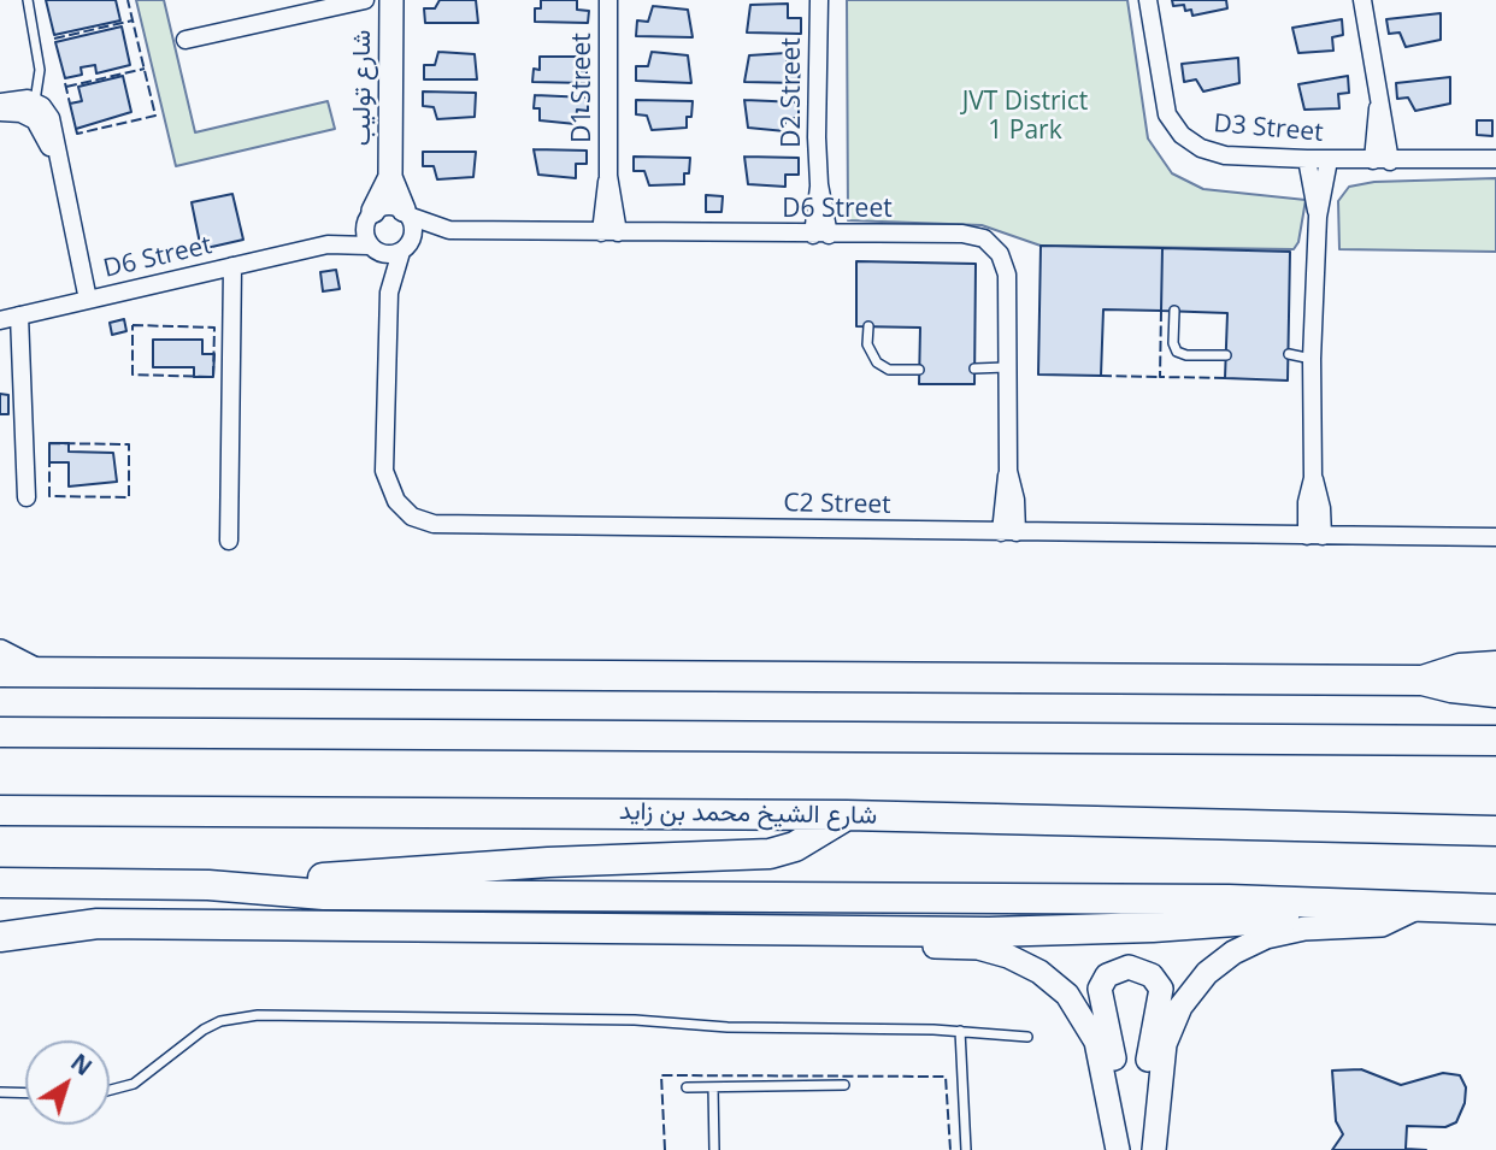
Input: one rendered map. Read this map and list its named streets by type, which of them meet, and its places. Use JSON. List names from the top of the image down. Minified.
{"streets":{"highway":["شارع الشيخ محمد بن زايد"],"street":["شارع توليب","D1 Street","D2 Street","D3 Street","D6 Street","C2 Street"]},"crossings":[["شارع توليب","D6 Street"],["شارع توليب","C2 Street"],["D1 Street","D6 Street"],["D2 Street","D6 Street"],["D6 Street","C2 Street"]],"parks":["JVT District 1 Park"],"north":"top right"}
